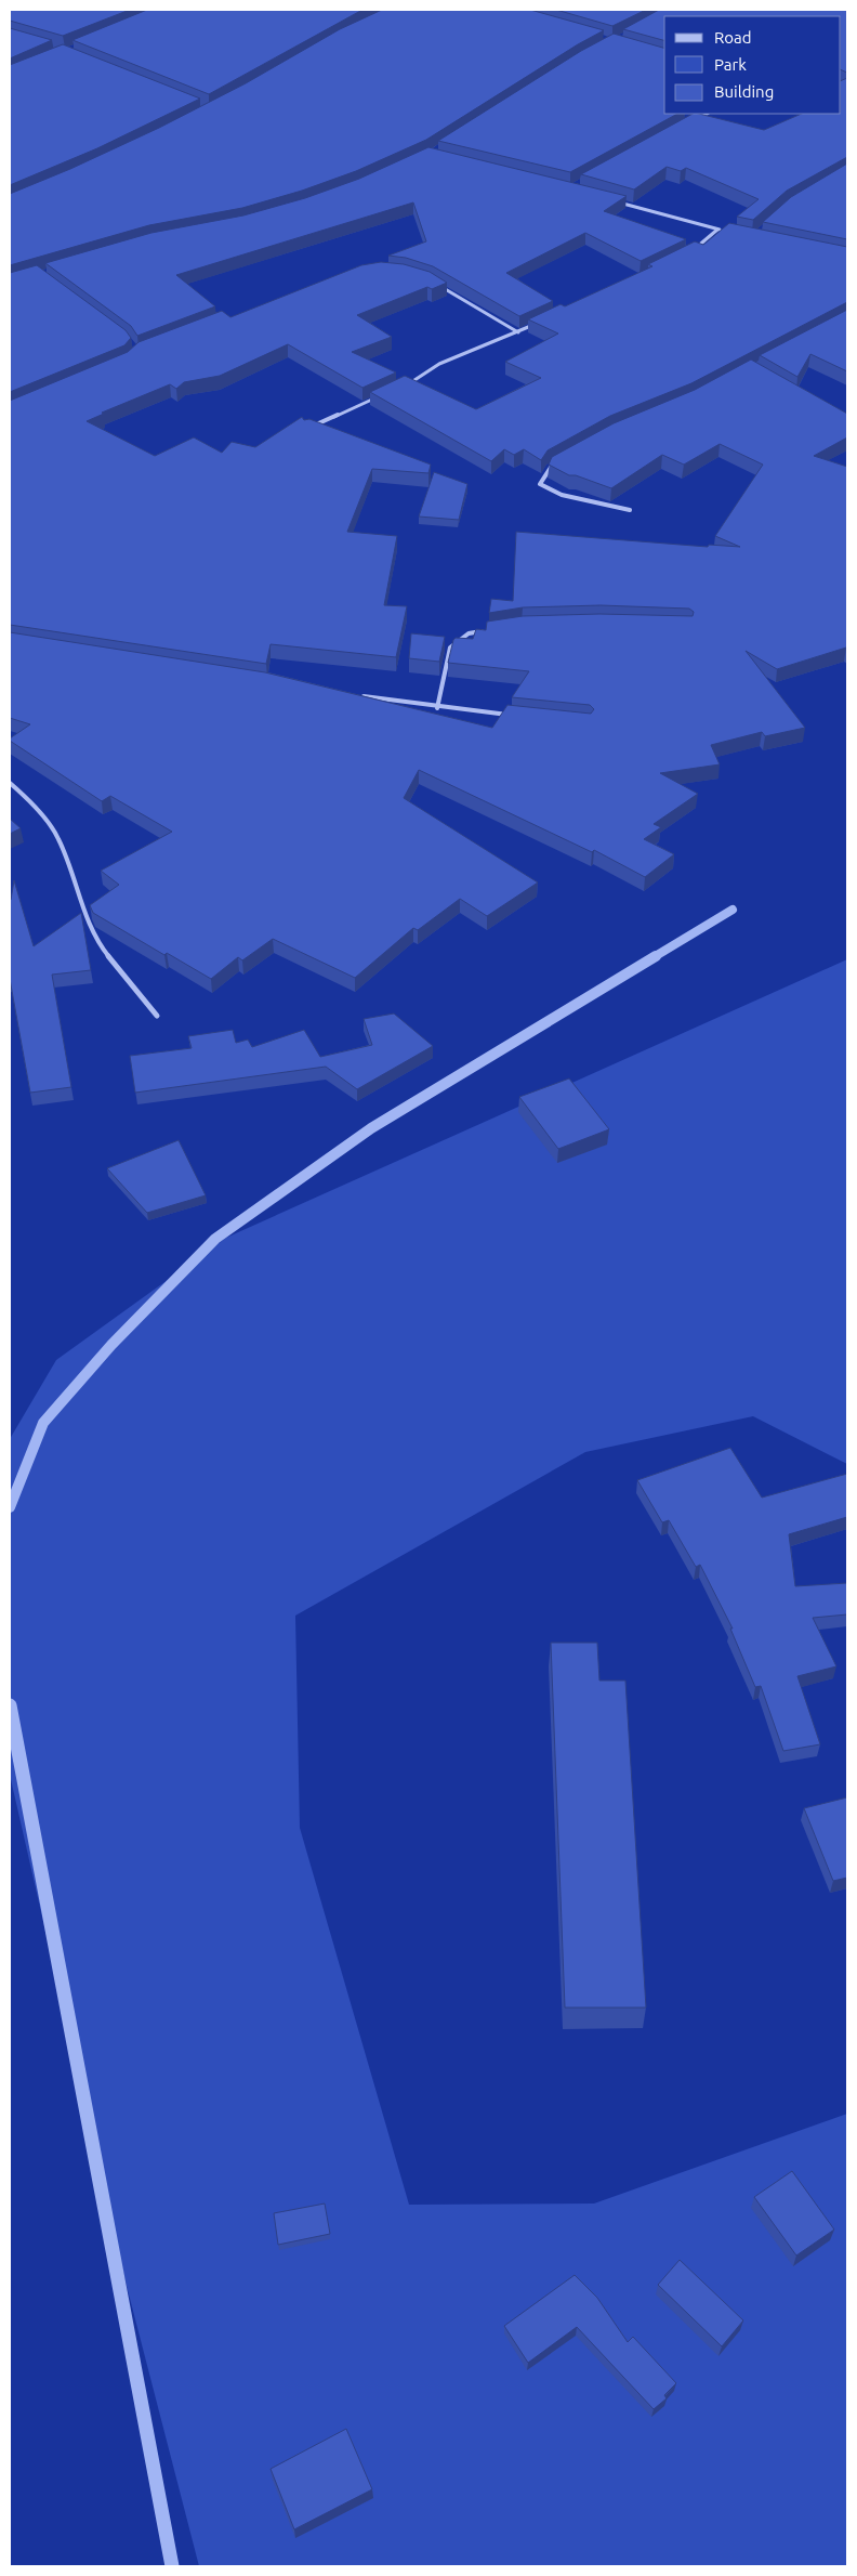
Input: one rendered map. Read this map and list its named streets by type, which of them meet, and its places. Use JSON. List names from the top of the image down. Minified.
{"legend":["Road","Park","Building"]}
